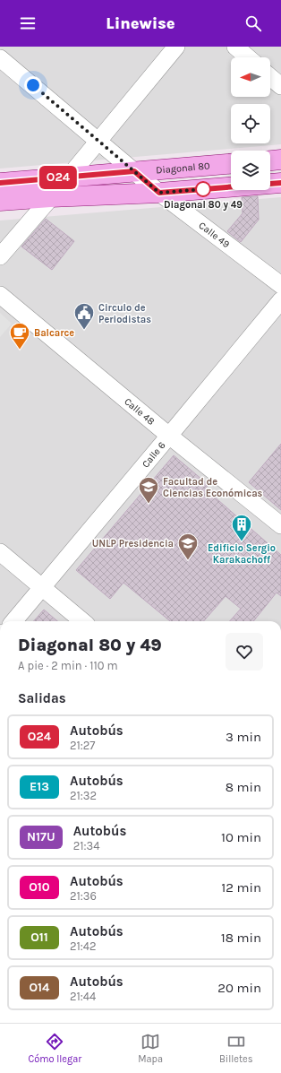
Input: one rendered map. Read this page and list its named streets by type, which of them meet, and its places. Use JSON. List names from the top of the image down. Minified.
{"streets":{"main road":["Diagonal 80"],"street":["Calle 49","Calle 48","Calle 6"]},"crossings":[["Diagonal 80","Calle 49"],["Calle 48","Calle 6"]],"places":{"other":["Diagonal 80 y 49"],"public building":["Circulo de Periodistas"],"cafe":["Balcarce"],"school or university":["Facultad de Ciencias Económicas","UNLP Presidencia"],"building":["Edificio Sergio Karakachoff"]},"lines":["bus line O24"],"north":"left","page":{"header":"Linewise","on_map":"O24","heading":[["Diagonal 80 y 49","A pie · 2 min · 110 m"],"Salidas"],"list":[{"mark":"O24","name":"Autobús","note":"21:27","value":"3 min"},{"mark":"E13","name":"Autobús","note":"21:32","value":"8 min"},{"mark":"N17U","name":"Autobús","note":"21:34","value":"10 min"},{"mark":"O10","name":"Autobús","note":"21:36","value":"12 min"},{"mark":"O11","name":"Autobús","note":"21:42","value":"18 min"},{"mark":"O14","name":"Autobús","note":"21:44","value":"20 min"}],"tabs":["Cómo llegar","Mapa","Billetes"]}}
